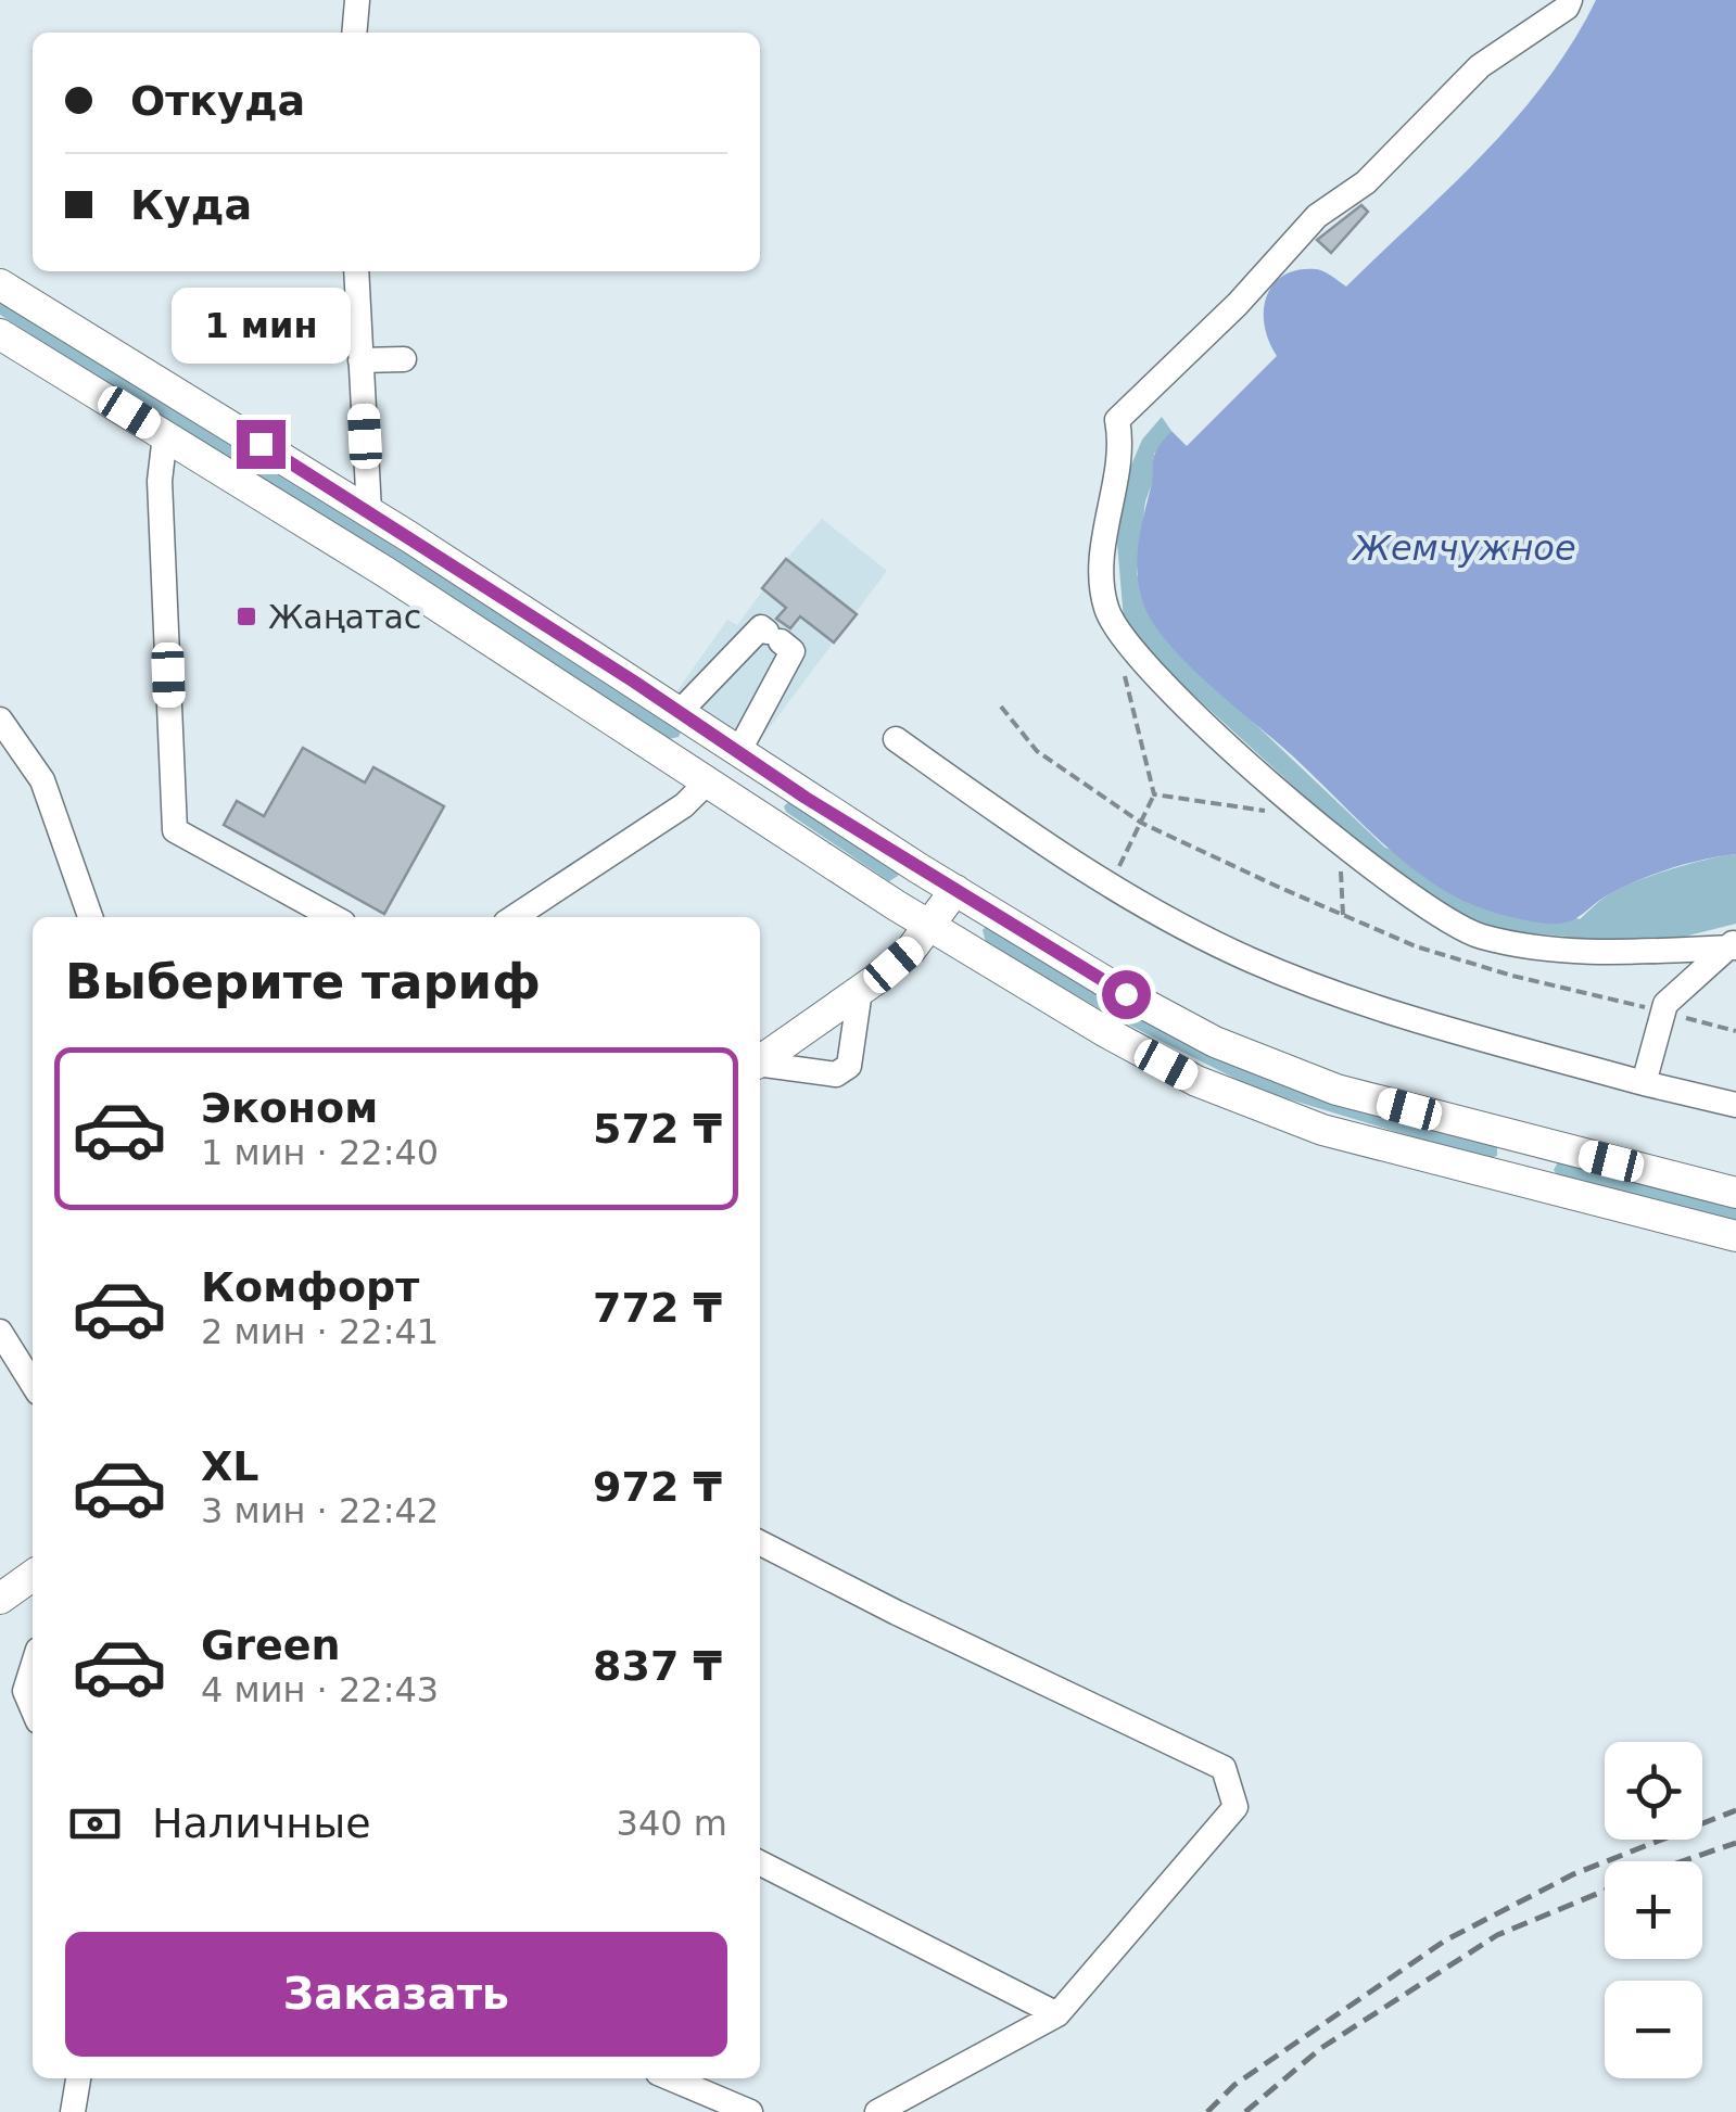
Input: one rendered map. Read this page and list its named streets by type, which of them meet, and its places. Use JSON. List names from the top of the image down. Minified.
{"water":["Жемчужное"],"places":{"transit":["Жаңатас"]},"page":{"banner":["Откуда","Куда"],"bubble":"1 мин","heading":"Выберите тариф","list":[{"name":"Эконом","note":"1 мин · 22:40","value":"572 ₸"},{"name":"Комфорт","note":"2 мин · 22:41","value":"772 ₸"},{"name":"XL","note":"3 мин · 22:42","value":"972 ₸"},{"name":"Green","note":"4 мин · 22:43","value":"837 ₸"}],"map_buttons":["+","−"],"pay":["Наличные","340 m"],"buttons":"Заказать"}}
